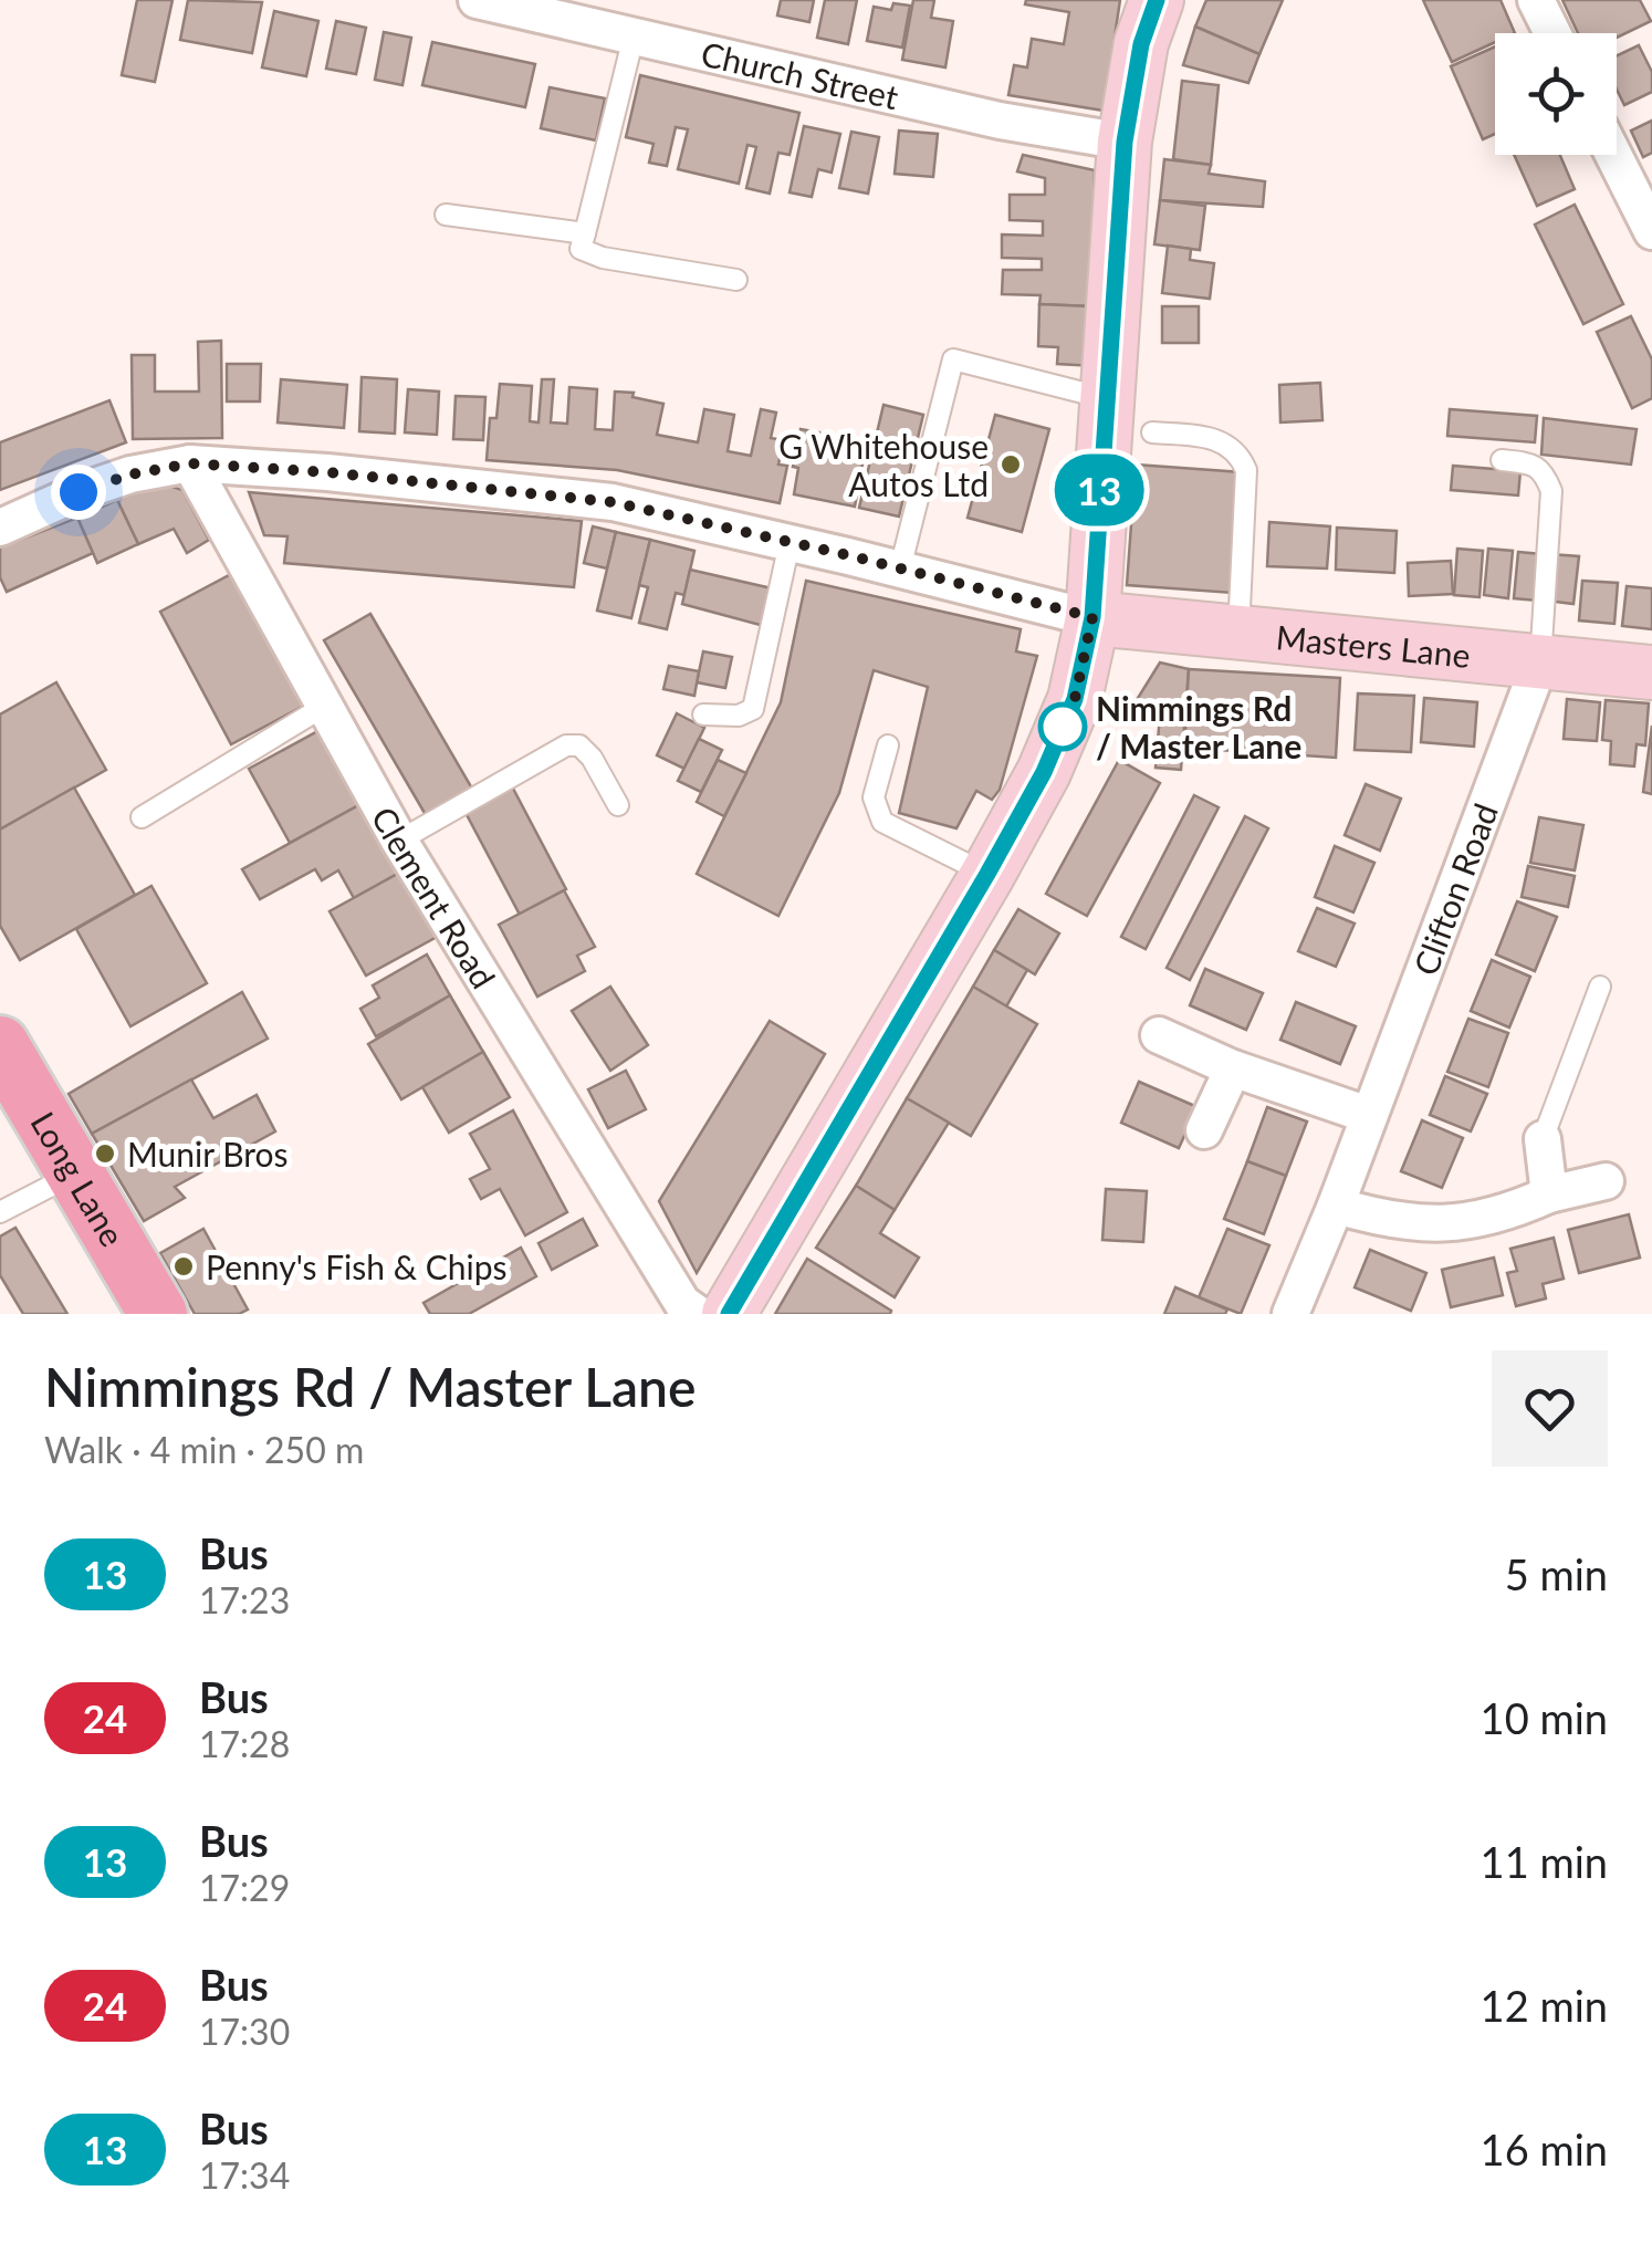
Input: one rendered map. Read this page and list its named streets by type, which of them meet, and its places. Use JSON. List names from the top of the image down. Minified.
{"streets":{"main road":["Masters Lane","Long Lane"],"street":["Church Street","Clifton Road","Clement Road"]},"crossings":[["Masters Lane","Clifton Road"]],"places":["G Whitehouse Autos Ltd","Nimmings Rd / Master Lane","Munir Bros","Penny's Fish & Chips"],"lines":["bus line 13"],"page":{"on_map":"13","heading":["Nimmings Rd / Master Lane","Walk · 4 min · 250 m"],"list":[{"mark":"13","name":"Bus","note":"17:23","value":"5 min"},{"mark":"24","name":"Bus","note":"17:28","value":"10 min"},{"mark":"13","name":"Bus","note":"17:29","value":"11 min"},{"mark":"24","name":"Bus","note":"17:30","value":"12 min"},{"mark":"13","name":"Bus","note":"17:34","value":"16 min"}]}}
